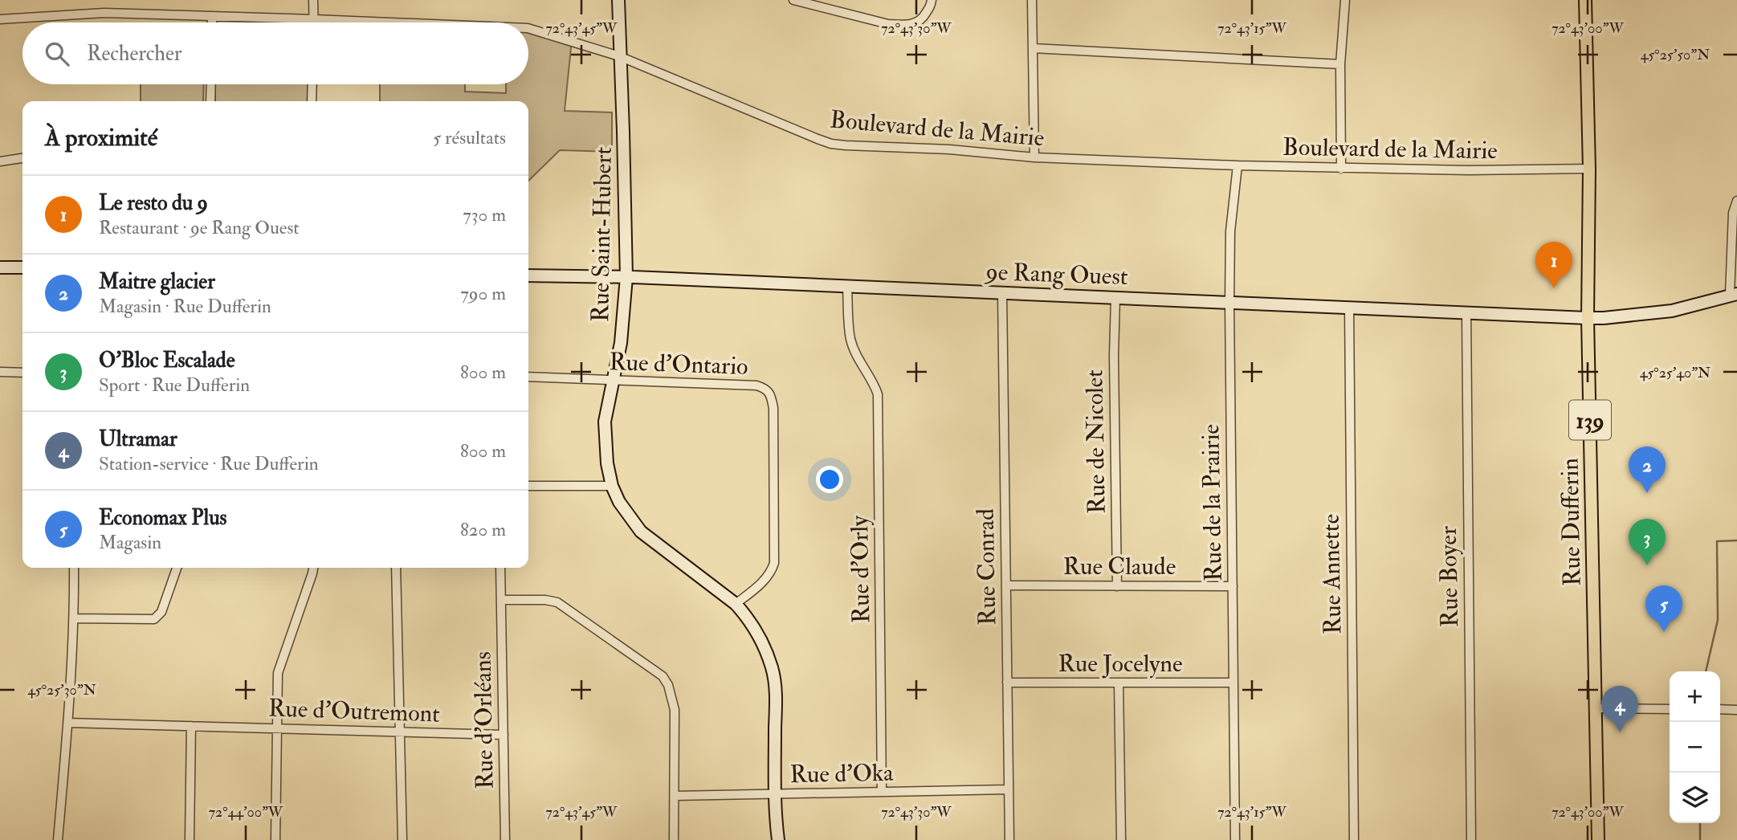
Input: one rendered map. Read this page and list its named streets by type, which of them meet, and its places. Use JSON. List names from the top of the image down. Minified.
{"streets":{"main road":["139","Rue Dufferin"],"street":["Boulevard de la Mairie","Rue Saint-Hubert","9e Rang Ouest","Rue d'Ontario","Rue de Nicolet","Rue de la Prairie","Rue Claude","Rue Conrad","Rue d'Orly","Rue Annette","Rue Boyer","Rue Jocelyne","Rue d'Outremont","Rue d'Orléans","Rue d'Oka"]},"crossings":[["Boulevard de la Mairie","Rue Saint-Hubert"],["Boulevard de la Mairie","Rue de la Prairie"],["Boulevard de la Mairie","Rue Dufferin"],["Rue Saint-Hubert","9e Rang Ouest"],["Rue Saint-Hubert","Rue d'Ontario"],["Rue Saint-Hubert","Rue d'Oka"],["9e Rang Ouest","Rue de Nicolet"],["9e Rang Ouest","Rue de la Prairie"],["9e Rang Ouest","Rue Dufferin"],["9e Rang Ouest","Rue Conrad"],["9e Rang Ouest","Rue d'Orly"],["9e Rang Ouest","Rue Annette"],["9e Rang Ouest","Rue Boyer"],["Rue de Nicolet","Rue Claude"],["Rue de la Prairie","Rue Claude"],["Rue de la Prairie","Rue Jocelyne"],["Rue Claude","Rue Conrad"],["Rue Conrad","Rue Jocelyne"],["Rue Conrad","Rue d'Oka"],["Rue d'Orly","Rue d'Oka"],["Rue d'Outremont","Rue d'Orléans"]],"page":{"search":"Rechercher","heading":["À proximité","5 résultats"],"list":[{"mark":"1","name":"Le resto du 9","note":"Restaurant · 9e Rang Ouest","value":"730 m"},{"mark":"2","name":"Maitre glacier","note":"Magasin · Rue Dufferin","value":"790 m"},{"mark":"3","name":"O'Bloc Escalade","note":"Sport · Rue Dufferin","value":"800 m"},{"mark":"4","name":"Ultramar","note":"Station-service · Rue Dufferin","value":"800 m"},{"mark":"5","name":"Economax Plus","note":"Magasin","value":"820 m"}],"pins":["1","2","3","5","4"],"map_buttons":["+","−"]},"coordinates":["72°43'45\"W","72°43'30\"W","72°43'15\"W","72°43'00\"W","45°25'50\"N","45°25'40\"N","45°25'30\"N","72°44'00\"W"]}
